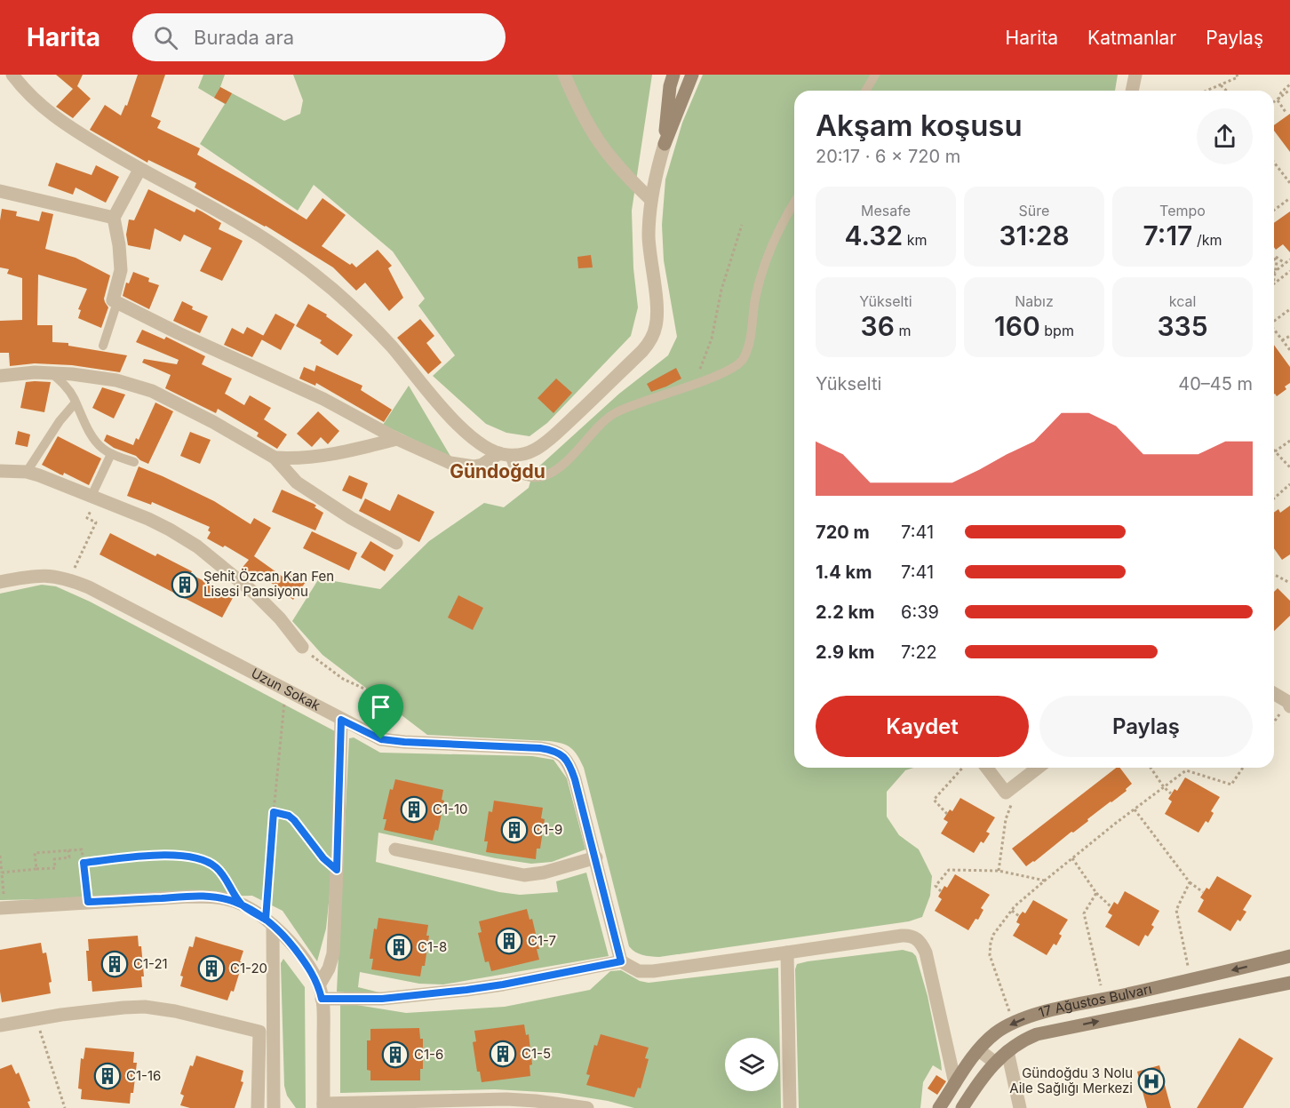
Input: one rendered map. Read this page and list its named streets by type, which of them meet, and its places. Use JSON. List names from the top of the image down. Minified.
{"streets":{"main road":["17 Ağustos Bulvarı"],"street":["Uzun Sokak"]},"districts":["Gündoğdu"],"places":{"building":["Şehit Özcan Kan Fen Lisesi Pansiyonu","C1-10","C1-9","C1-7","C1-8","C1-21","C1-20","C1-5","C1-6","C1-16"],"hospital":["Gündoğdu 3 Nolu Aile Sağlığı Merkezi"]},"page":{"header":"Harita","search":"Burada ara","nav":["Harita","Katmanlar","Paylaş"],"heading":["Akşam koşusu","20:17 · 6 × 720 m"],"stats":[["Mesafe","4.32 km"],["Süre","31:28"],["Tempo","7:17 /km"],["Yükselti","36 m"],["Nabız","160 bpm"],["kcal","335"]],"chart":["Yükselti","40–45 m"],"list":[{"name":"720 m","note":"7:41"},{"name":"1.4 km","note":"7:41"},{"name":"2.2 km","note":"6:39"},{"name":"2.9 km","note":"7:22"}],"buttons":["Kaydet","Paylaş"]}}
